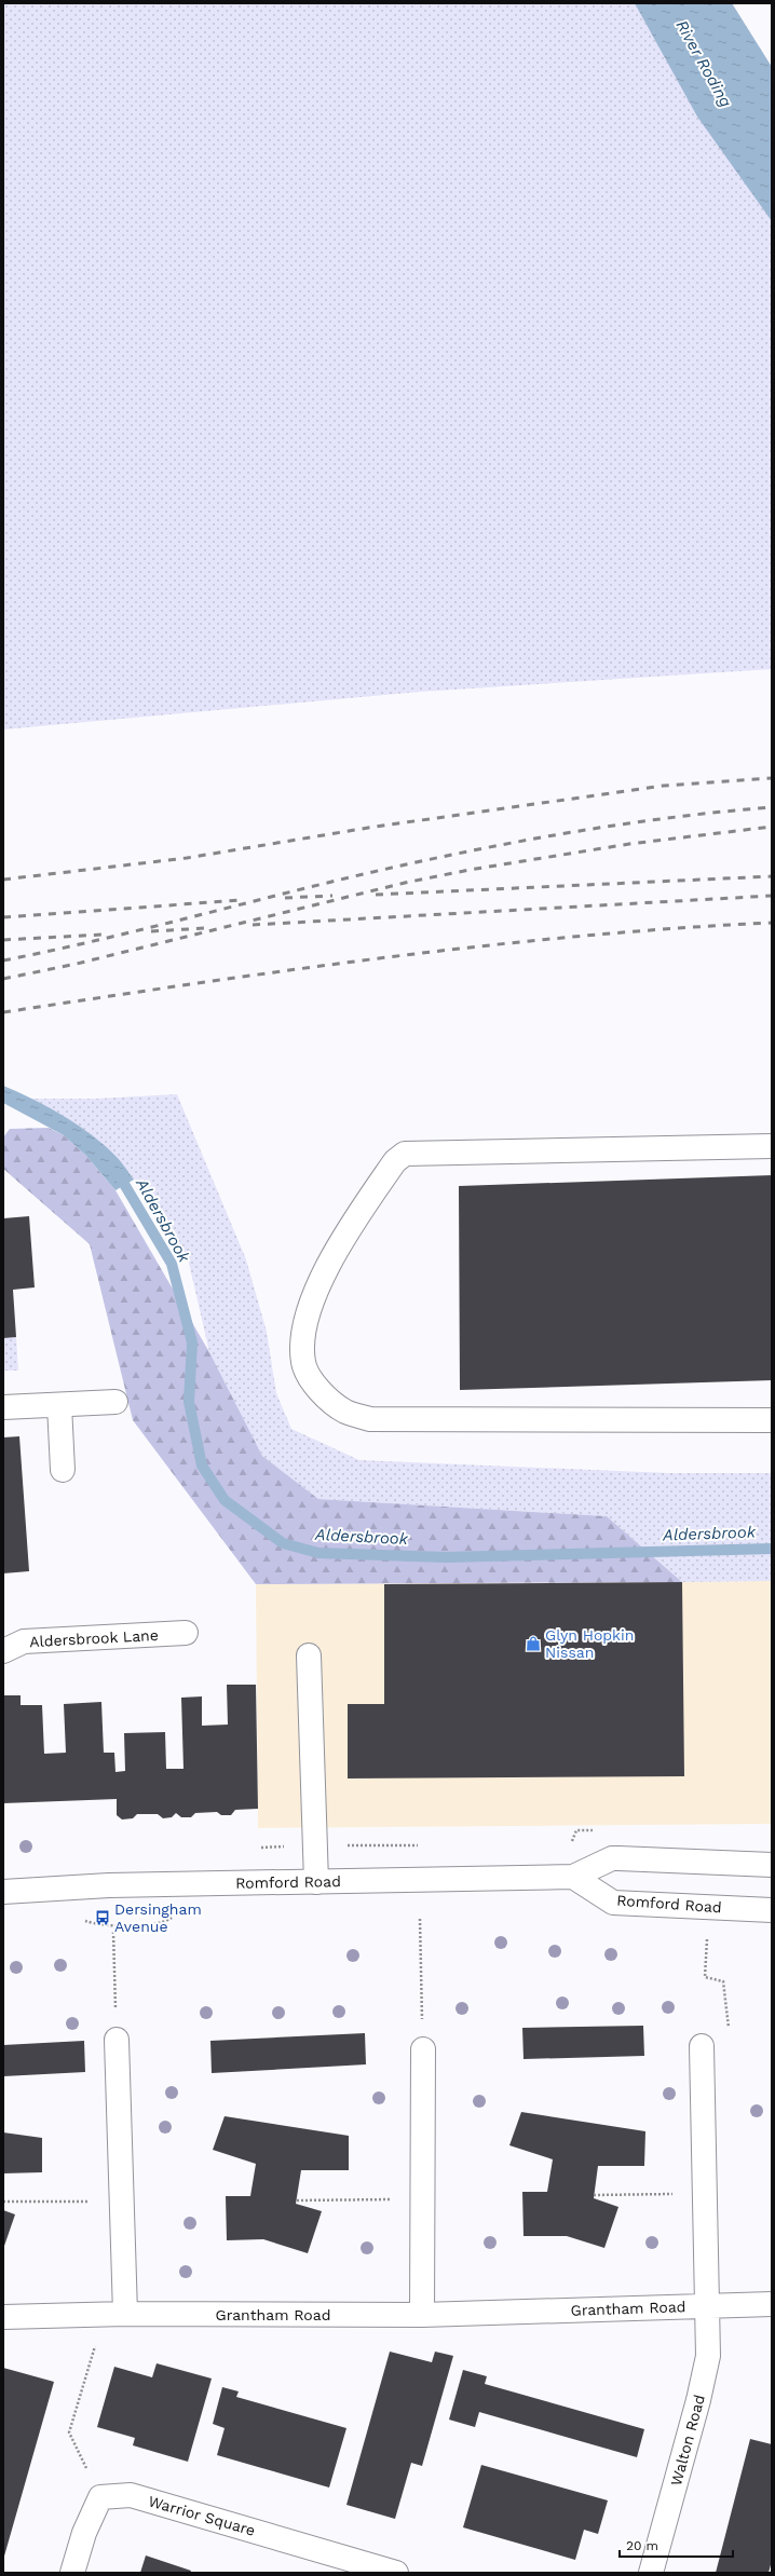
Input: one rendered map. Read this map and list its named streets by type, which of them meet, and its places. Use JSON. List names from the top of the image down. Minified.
{"streets":{"street":["Aldersbrook Lane","Romford Road","Grantham Road","Walton Road","Warrior Square"]},"crossings":[["Grantham Road","Walton Road"]],"water":["River Roding","Aldersbrook"],"places":{"shop":["Glyn Hopkin Nissan"],"bus stop":["Dersingham Avenue"]},"scale_bar":"20 m"}
